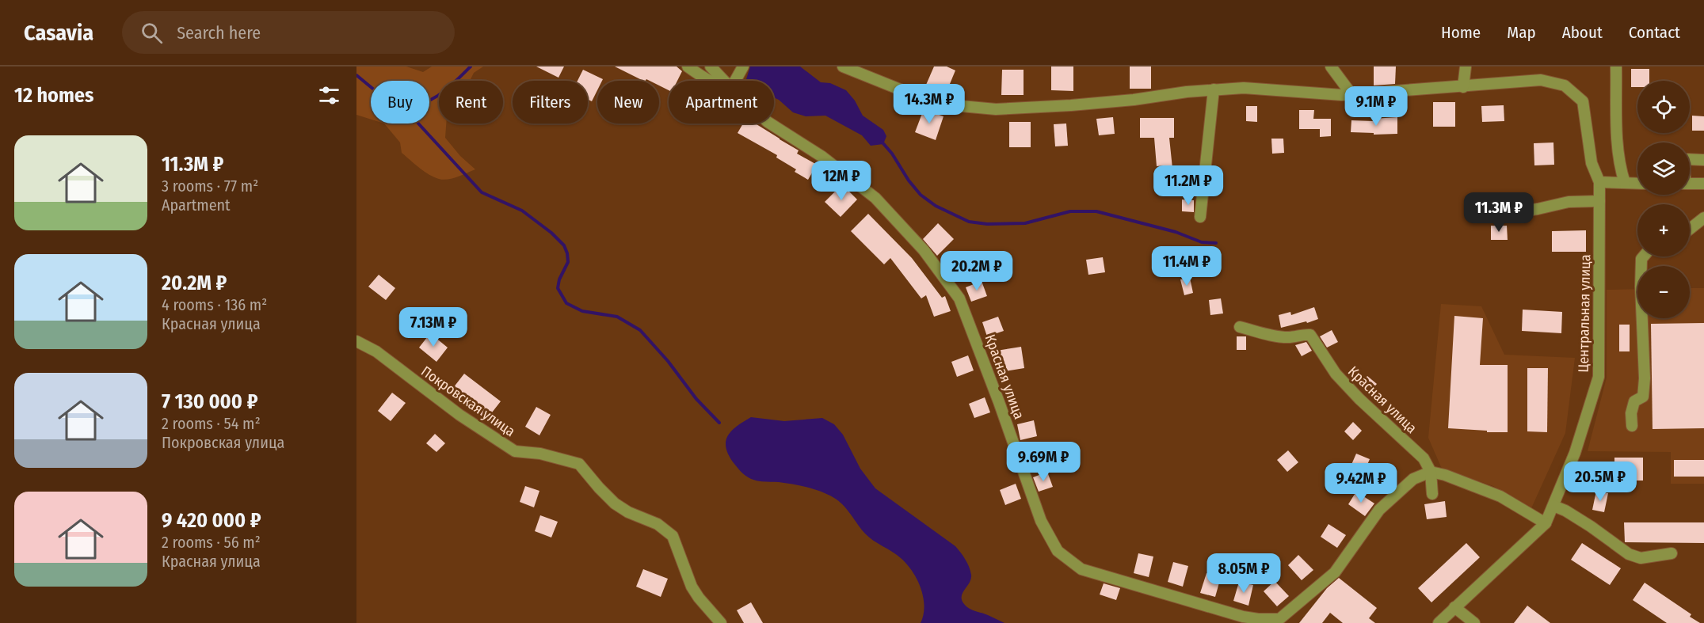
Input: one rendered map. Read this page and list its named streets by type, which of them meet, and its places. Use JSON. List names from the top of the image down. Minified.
{"streets":{"street":["Центральная улица","Красная улица","Покровская улица"]},"page":{"header":"Casavia","search":"Search here","nav":["Home","Map","About","Contact"],"heading":"12 homes","map_buttons":["+","−"],"chip":["Buy","Rent","Filters","New","Apartment"],"price":["14.3M ₽","9.1M ₽","12M ₽","11.2M ₽","11.3M ₽","11.4M ₽","20.2M ₽","7.13M ₽","9.69M ₽","20.5M ₽","9.42M ₽","8.05M ₽"],"list":[{"name":"11.3M ₽","note":"3 rooms · 77 m² · Apartment"},{"name":"20.2M ₽","note":"4 rooms · 136 m² · Красная улица"},{"name":"7 130 000 ₽","note":"2 rooms · 54 m² · Покровская улица"},{"name":"9 420 000 ₽","note":"2 rooms · 56 m² · Красная улица"}]}}
